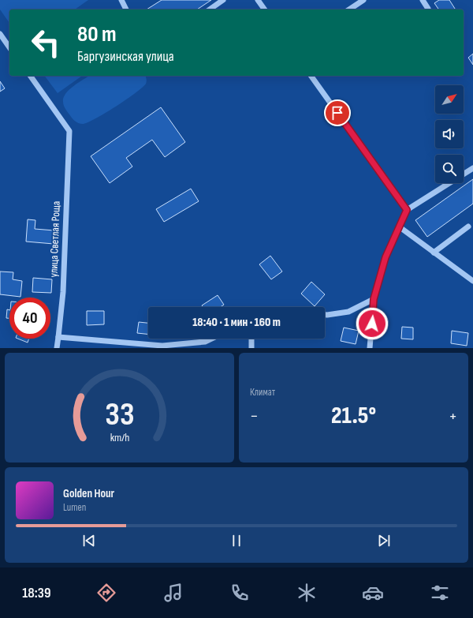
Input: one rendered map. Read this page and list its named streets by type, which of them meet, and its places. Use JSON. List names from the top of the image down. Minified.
{"streets":{"street":["улица Светлая Роща"]},"north":"top right","page":{"turn":["80 m","Баргузинская улица"],"limit":"40","trip":"18:40 · 1 мин · 160 m","tile":"Климат","heat":["−","21.5°","+"],"song":["Golden Hour","Lumen"],"tabs":"18:39","gauge":["33","km/h"]}}
